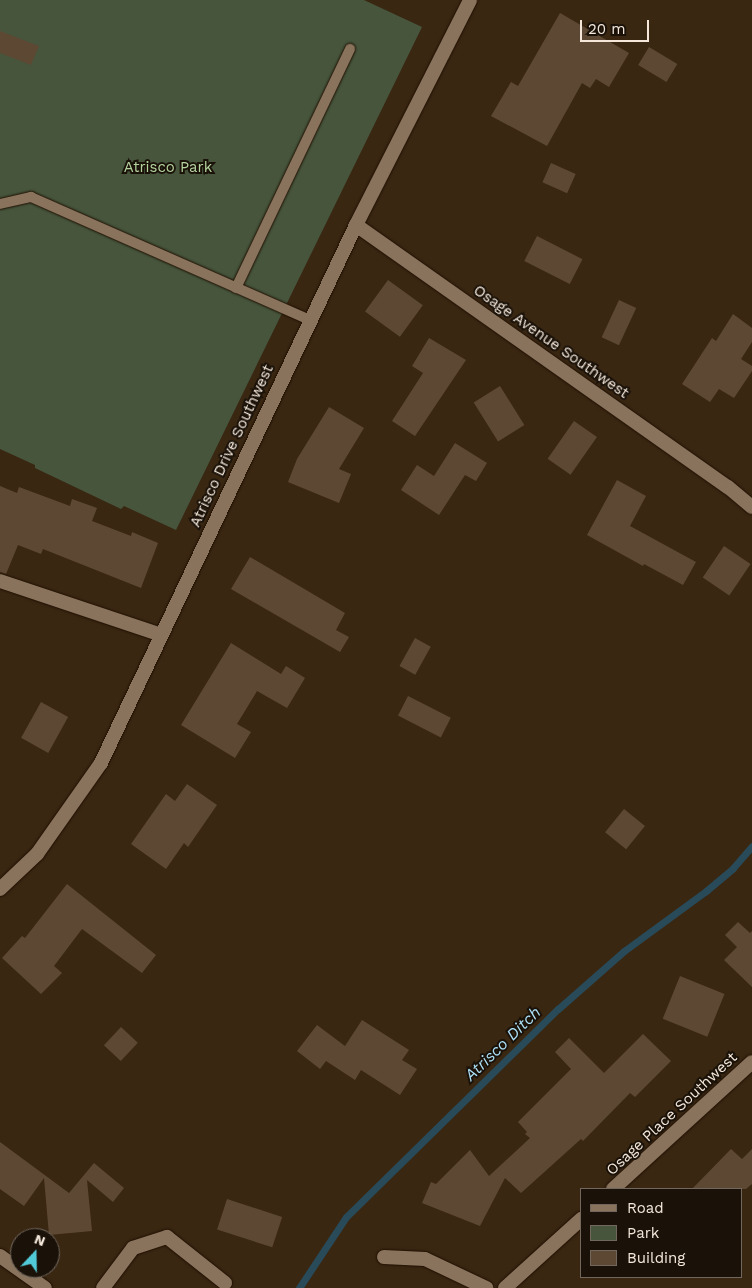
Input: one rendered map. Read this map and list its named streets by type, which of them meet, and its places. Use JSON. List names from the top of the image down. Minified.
{"streets":{"street":["Osage Avenue Southwest","Atrisco Drive Southwest","Osage Place Southwest"]},"crossings":[["Osage Avenue Southwest","Atrisco Drive Southwest"]],"water":["Atrisco Ditch"],"parks":["Atrisco Park"],"legend":["Road","Park","Building"],"scale_bar":"20 m","north":"top"}
